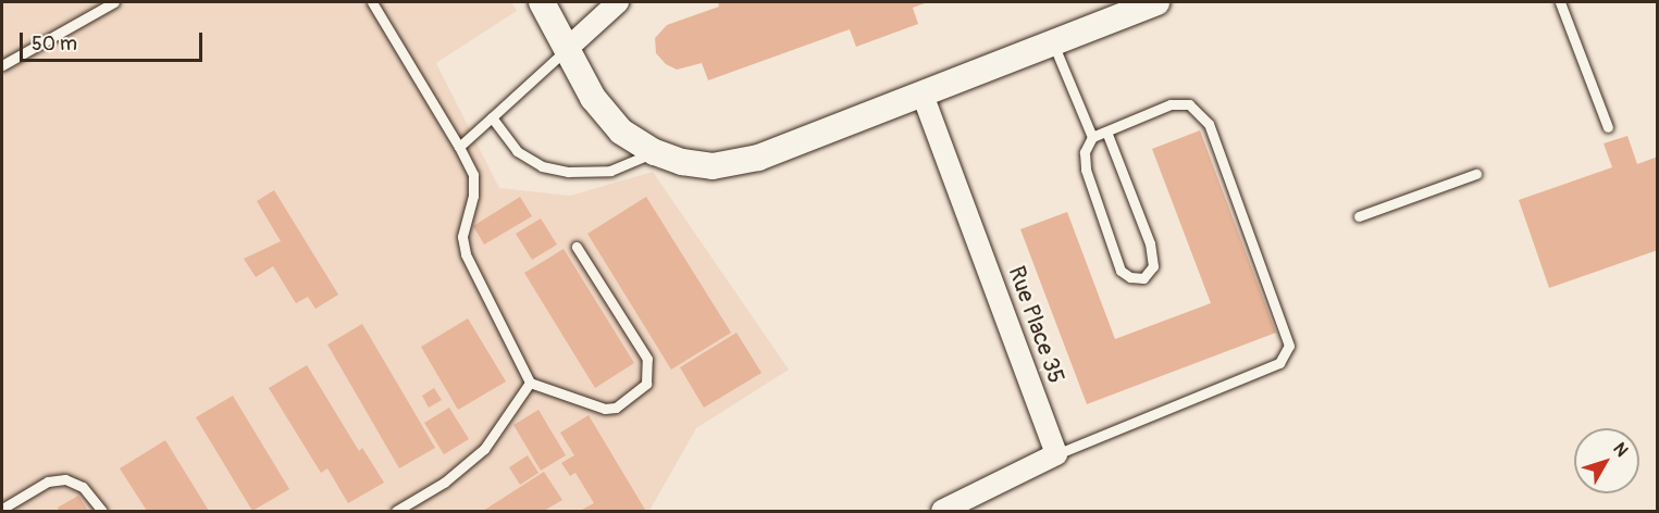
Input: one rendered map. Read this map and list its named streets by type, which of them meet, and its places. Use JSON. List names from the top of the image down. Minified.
{"streets":{"street":["Rue Place 35"]},"scale_bar":"50 m","north":"top right"}
